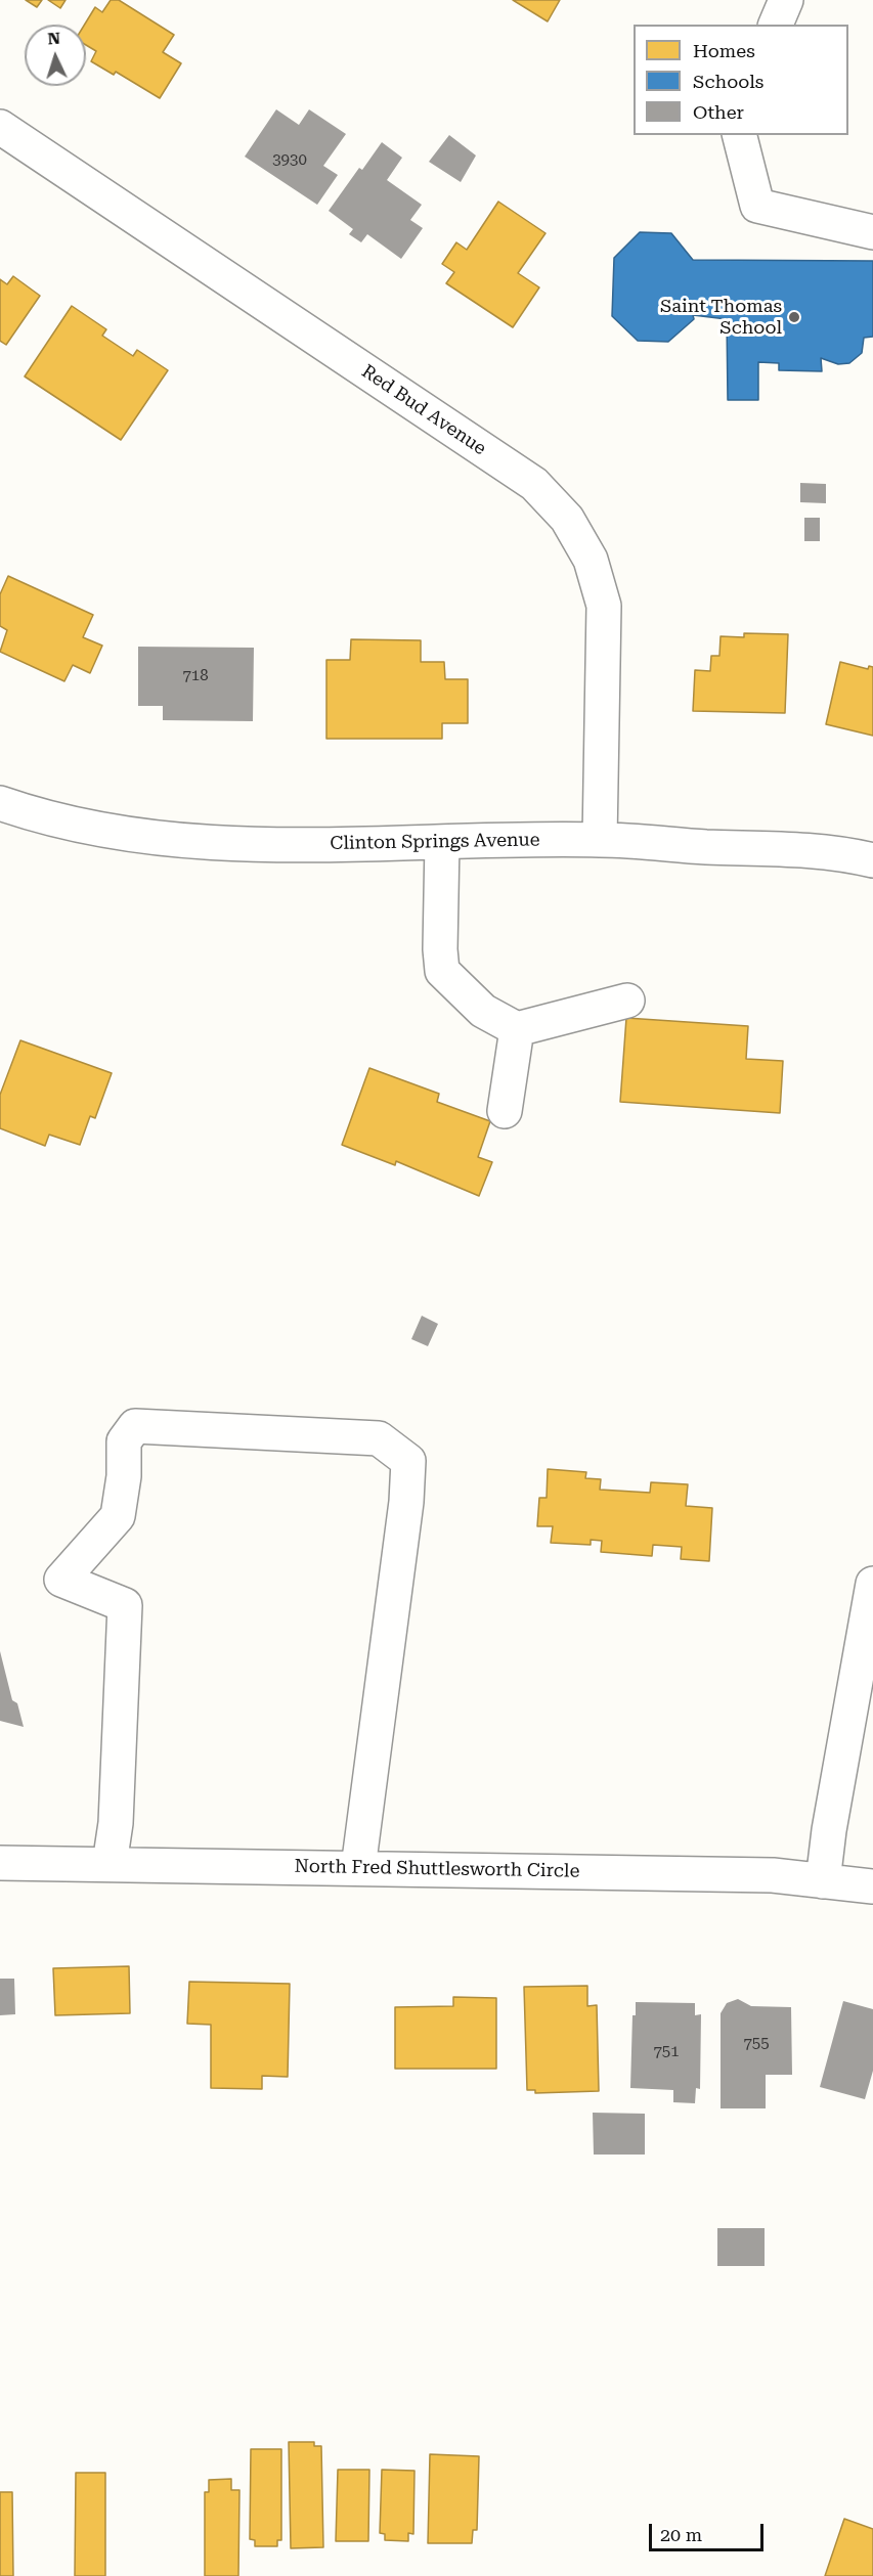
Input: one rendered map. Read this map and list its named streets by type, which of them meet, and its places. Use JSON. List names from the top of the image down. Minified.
{"streets":{"street":["Red Bud Avenue","Clinton Springs Avenue","North Fred Shuttlesworth Circle"]},"crossings":[["Red Bud Avenue","Clinton Springs Avenue"]],"places":["Saint Thomas School"],"house_numbers":["3930","718","755","751"],"legend":["Homes","Schools","Other"],"scale_bar":"20 m","north":"top"}
